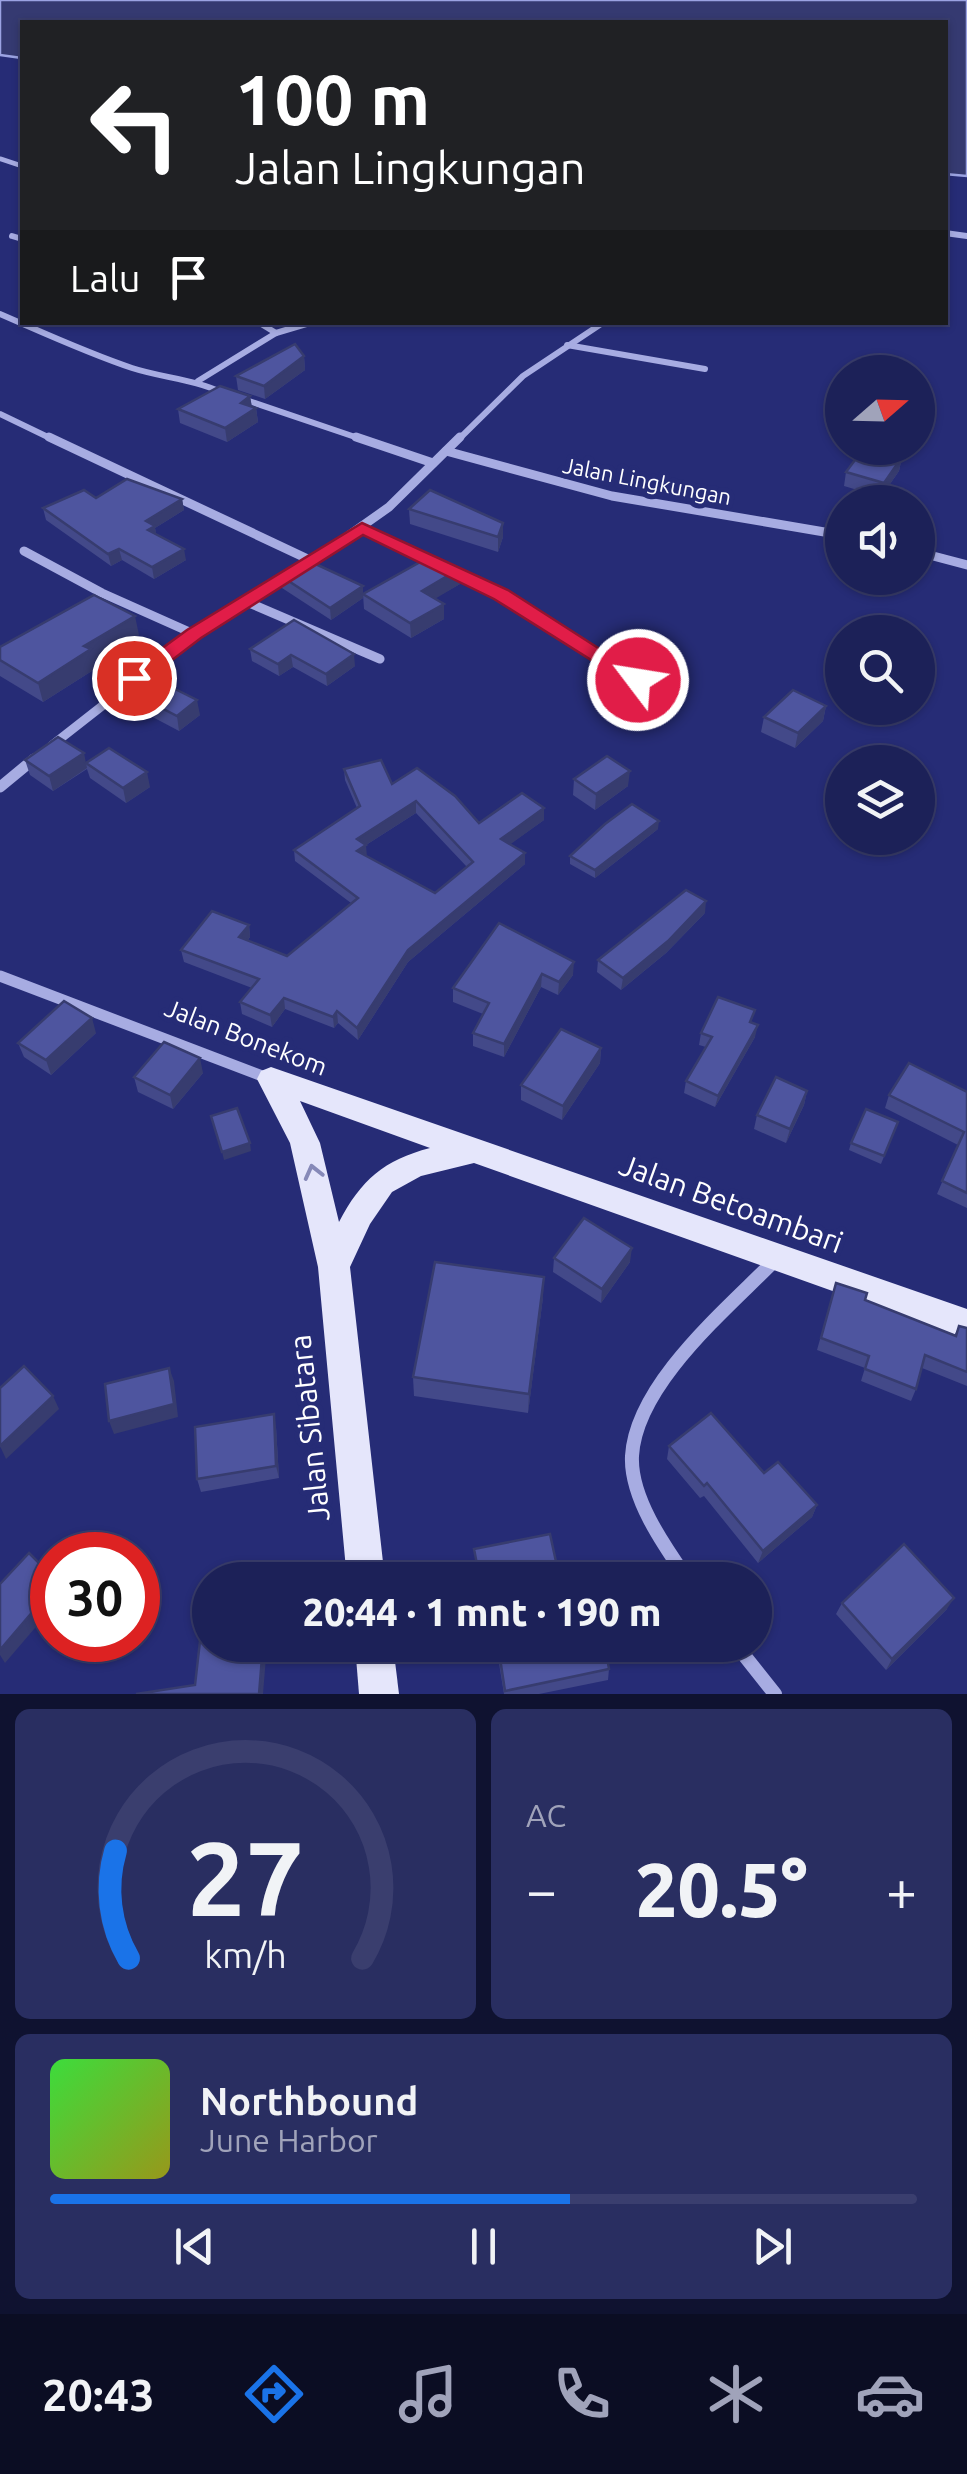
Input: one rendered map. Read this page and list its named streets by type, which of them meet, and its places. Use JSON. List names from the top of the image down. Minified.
{"streets":{"main road":["Jalan Bonekom","Jalan Betoambari","Jalan Sibatara"],"street":["Jalan Lingkungan"]},"crossings":[["Jalan Bonekom","Jalan Betoambari"],["Jalan Bonekom","Jalan Sibatara"]],"one_way":["Jalan Sibatara"],"north":"right","page":{"turn":["100 m","Jalan Lingkungan"],"then":"Lalu","limit":"30","trip":"20:44 · 1 mnt · 190 m","tile":"AC","heat":["−","20.5°","+"],"song":["Northbound","June Harbor"],"tabs":"20:43","gauge":["27","km/h"]}}
